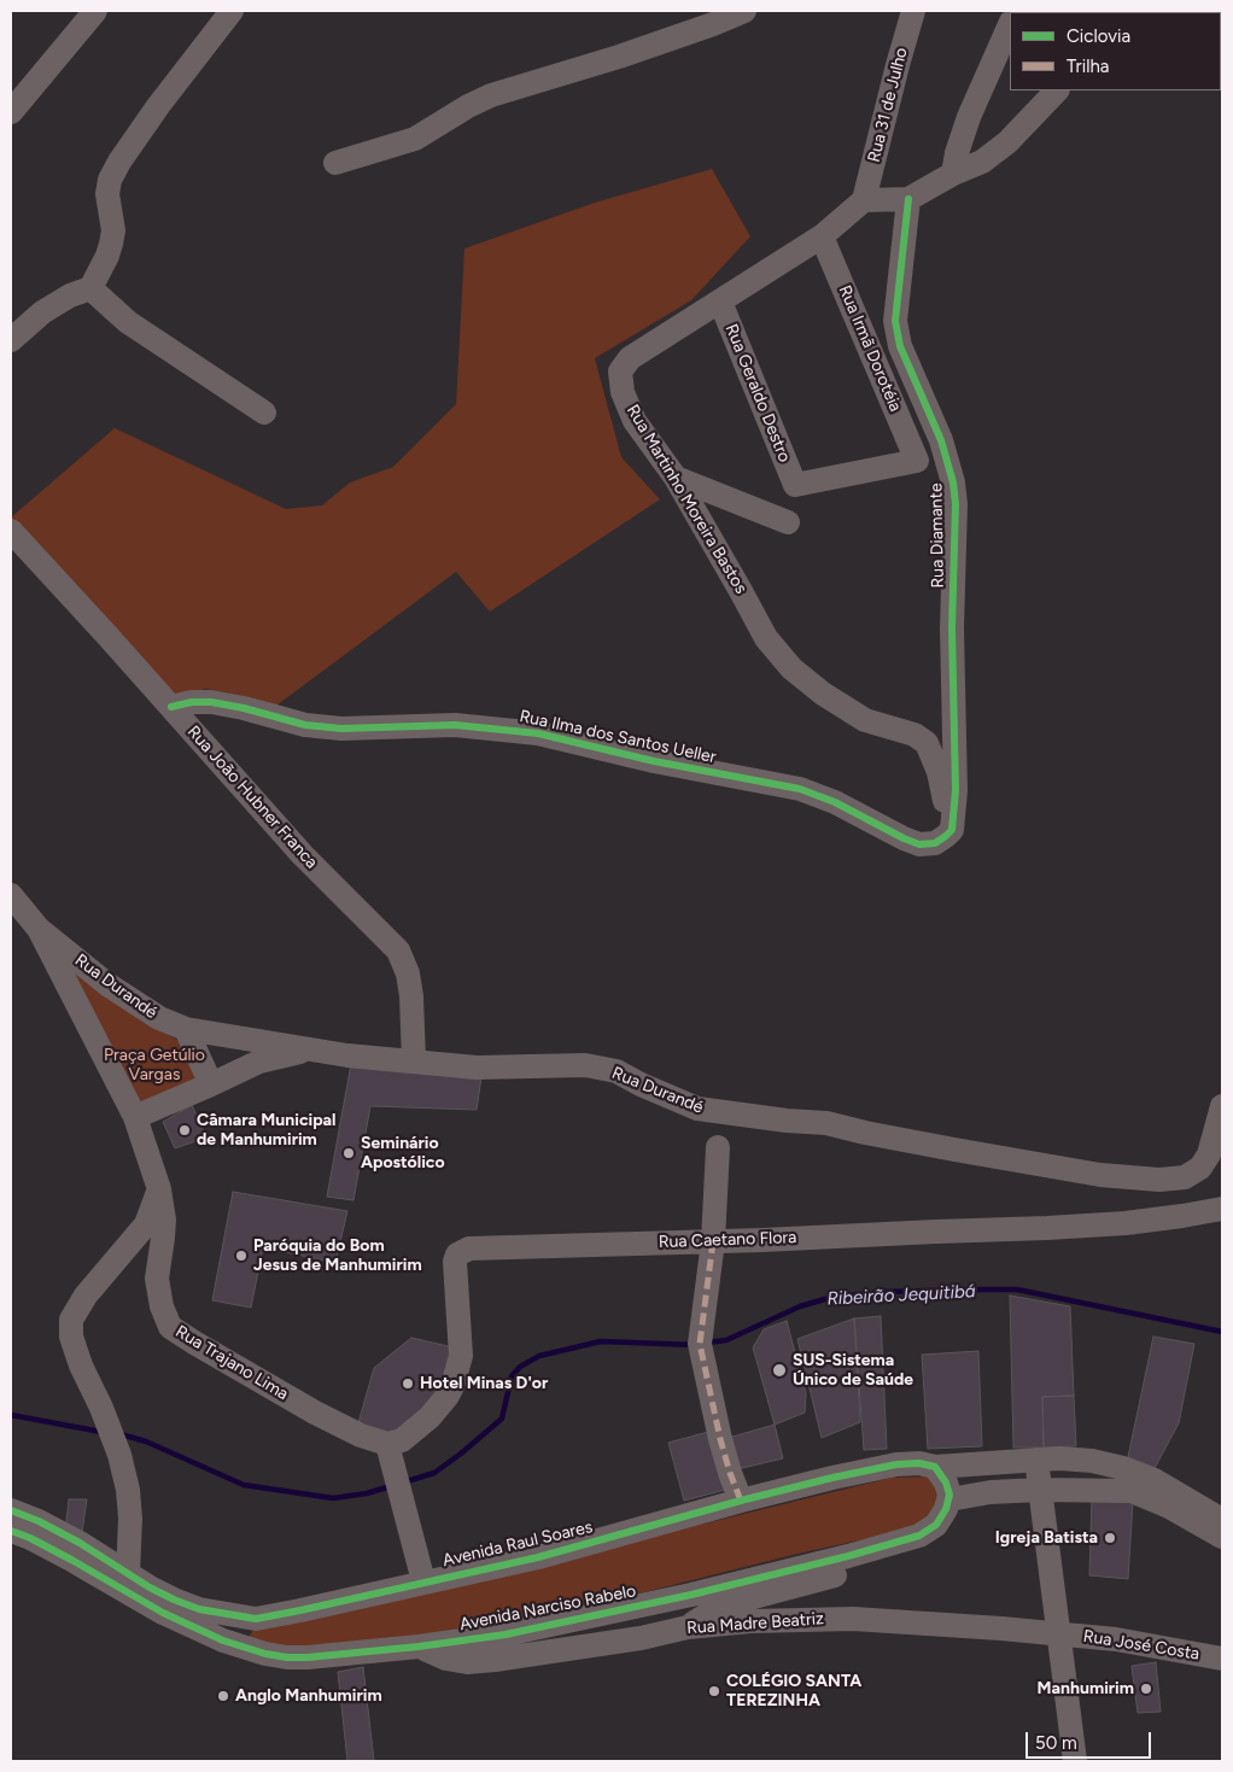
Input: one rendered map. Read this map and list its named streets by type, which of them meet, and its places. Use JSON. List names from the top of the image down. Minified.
{"streets":{"street":["Rua 31 de Julho","Rua Irmã Dorotéia","Rua Geraldo Destro","Rua Martinho Moreira Bastos","Rua Diamante","Rua Ilma dos Santos Ueller","Rua João Hubner Franca","Rua Durandé","Rua Caetano Flora","Rua Trajano Lima","Avenida Raul Soares","Avenida Narciso Rabelo","Rua Madre Beatriz","Rua José Costa"]},"crossings":[["Rua 31 de Julho","Rua Martinho Moreira Bastos"],["Rua Irmã Dorotéia","Rua Geraldo Destro"],["Rua Irmã Dorotéia","Rua Martinho Moreira Bastos"],["Rua Geraldo Destro","Rua Martinho Moreira Bastos"],["Rua Martinho Moreira Bastos","Rua Diamante"],["Rua Martinho Moreira Bastos","Rua Ilma dos Santos Ueller"],["Rua Diamante","Rua Ilma dos Santos Ueller"],["Rua Ilma dos Santos Ueller","Rua João Hubner Franca"],["Rua João Hubner Franca","Rua Durandé"],["Rua Durandé","Rua Trajano Lima"],["Rua Caetano Flora","Rua Trajano Lima"],["Avenida Raul Soares","Avenida Narciso Rabelo"],["Avenida Narciso Rabelo","Rua Madre Beatriz"],["Rua Madre Beatriz","Rua José Costa"]],"water":["Ribeirão Jequitibá"],"parks":["Praça Getúlio Vargas"],"places":["Câmara Municipal de Manhumirim","Seminário Apostólico","Paróquia do Bom Jesus de Manhumirim","SUS-Sistema Único de Saúde","Hotel Minas D'or","Igreja Batista","Manhumirim","COLÉGIO SANTA TEREZINHA","Anglo Manhumirim"],"legend":["Ciclovia","Trilha"],"scale_bar":"50 m"}
